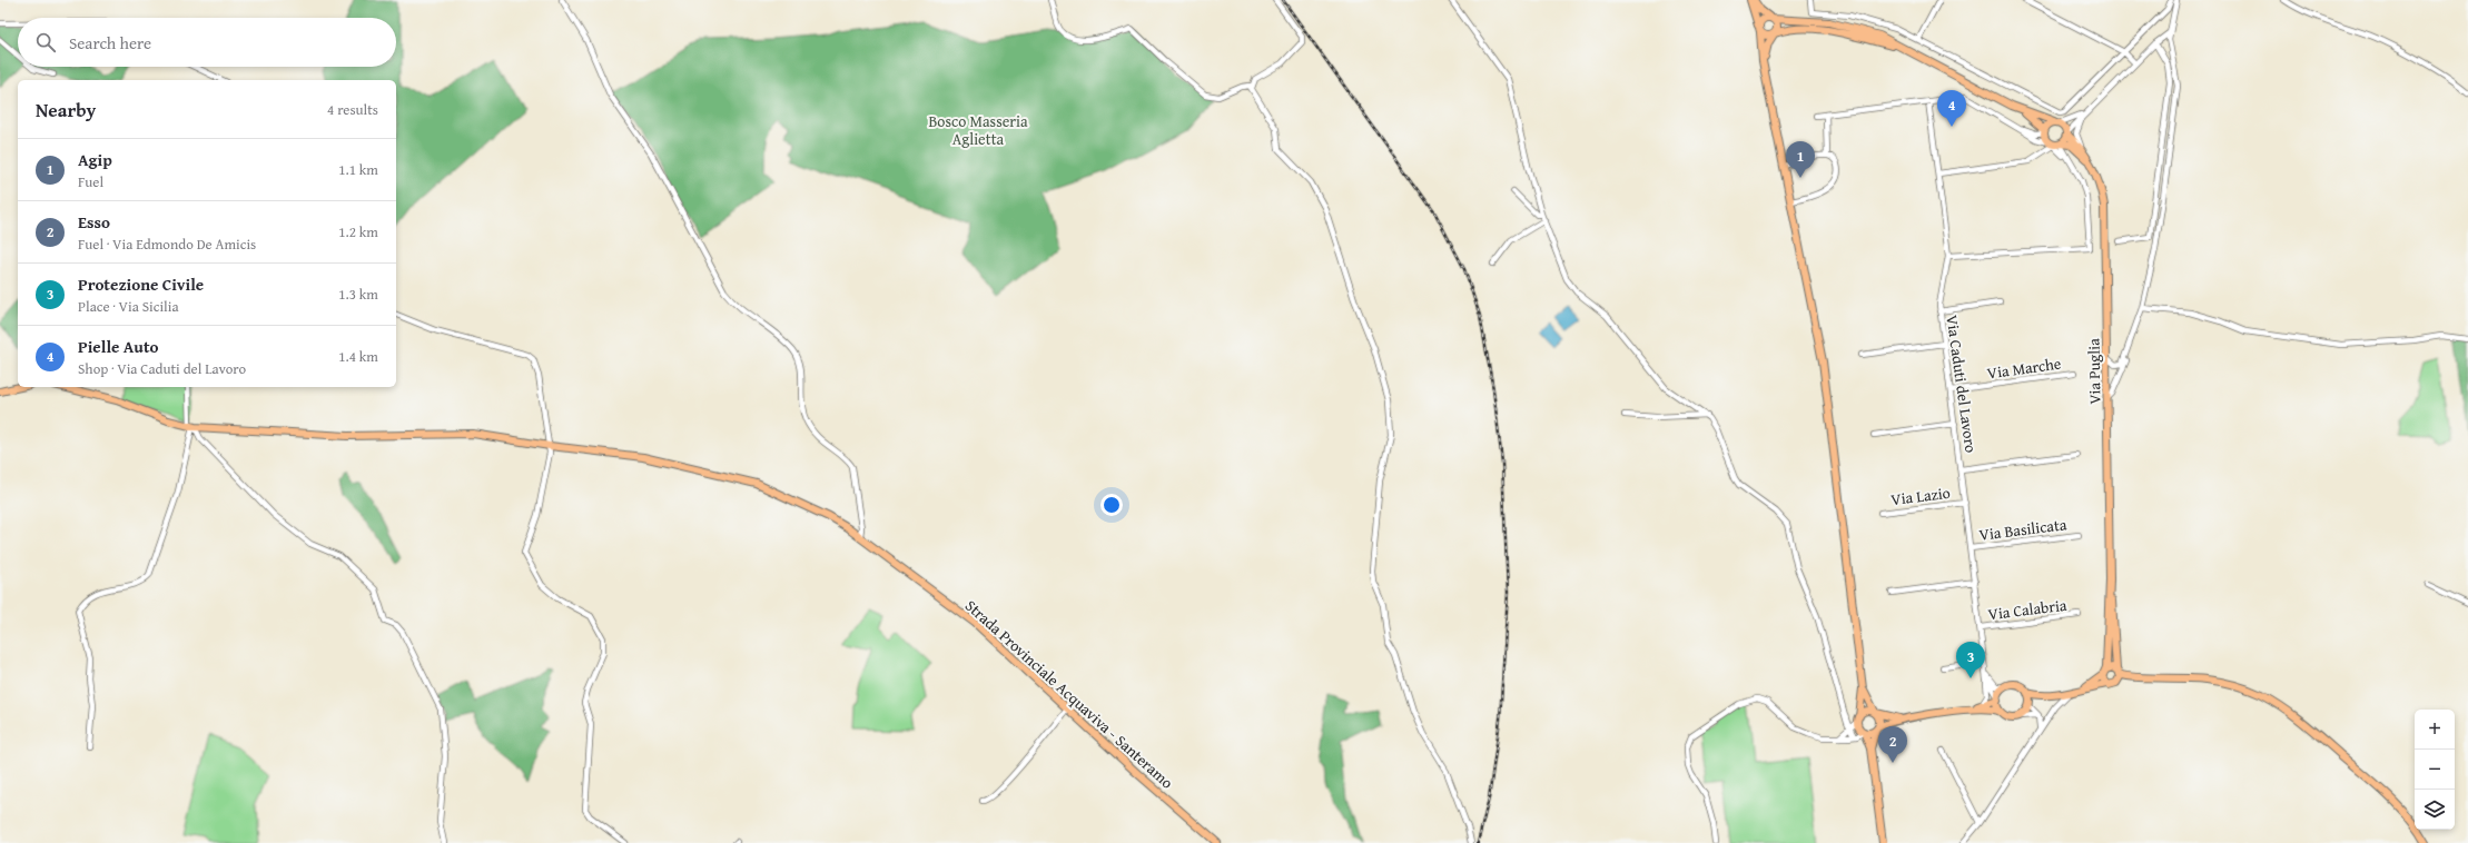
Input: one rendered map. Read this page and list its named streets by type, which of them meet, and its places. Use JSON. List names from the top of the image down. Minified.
{"streets":{"main road":["Via Puglia","Strada Provinciale Acquaviva - Santeramo"],"street":["Via Marche","Via Caduti del Lavoro","Via Lazio","Via Basilicata","Via Calabria"]},"crossings":[["Via Marche","Via Caduti del Lavoro"],["Via Caduti del Lavoro","Via Lazio"],["Via Caduti del Lavoro","Via Basilicata"],["Via Caduti del Lavoro","Via Calabria"]],"parks":["Bosco Masseria Aglietta"],"page":{"search":"Search here","heading":["Nearby","4 results"],"pins":["4","1","3","2"],"list":[{"mark":"1","name":"Agip","note":"Fuel","value":"1.1 km"},{"mark":"2","name":"Esso","note":"Fuel · Via Edmondo De Amicis","value":"1.2 km"},{"mark":"3","name":"Protezione Civile","note":"Place · Via Sicilia","value":"1.3 km"},{"mark":"4","name":"Pielle Auto","note":"Shop · Via Caduti del Lavoro","value":"1.4 km"}],"map_buttons":["+","−"]}}
